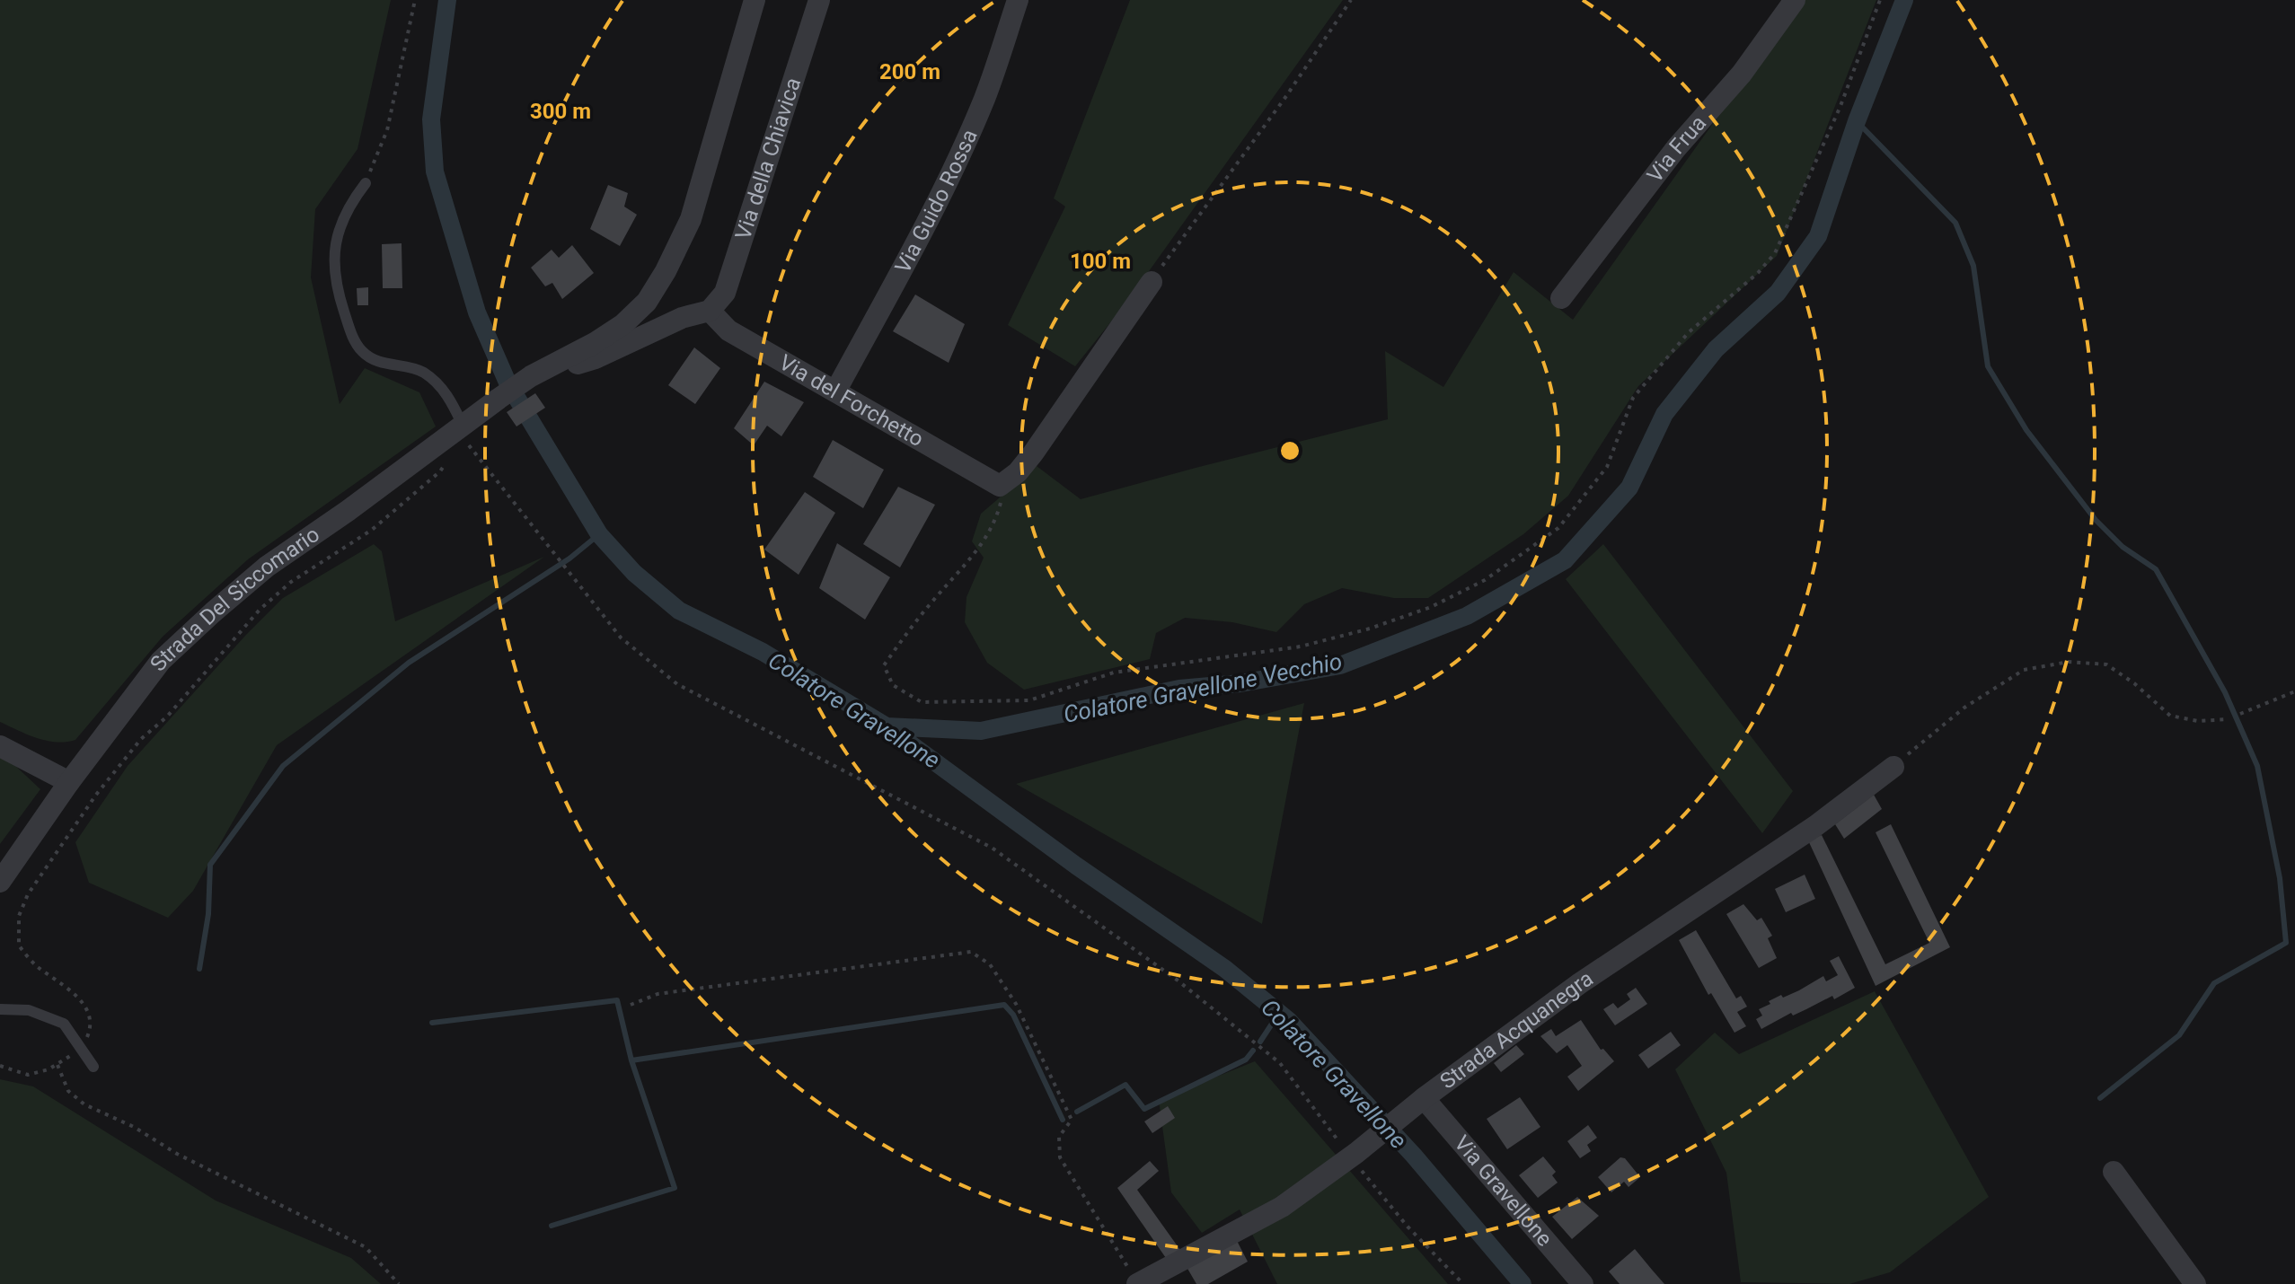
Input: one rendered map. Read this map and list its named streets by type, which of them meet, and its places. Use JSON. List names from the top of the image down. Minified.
{"streets":{"street":["Via Frua","Via della Chiavica","Via Guido Rossa","Via del Forchetto","Strada Del Siccomario","Strada Acquanegra","Via Gravellone"]},"crossings":[["Via della Chiavica","Via del Forchetto"],["Via Guido Rossa","Via del Forchetto"],["Strada Acquanegra","Via Gravellone"]],"water":["Colatore Gravellone Vecchio","Colatore Gravellone"],"rings":["200 m","300 m","100 m"]}
